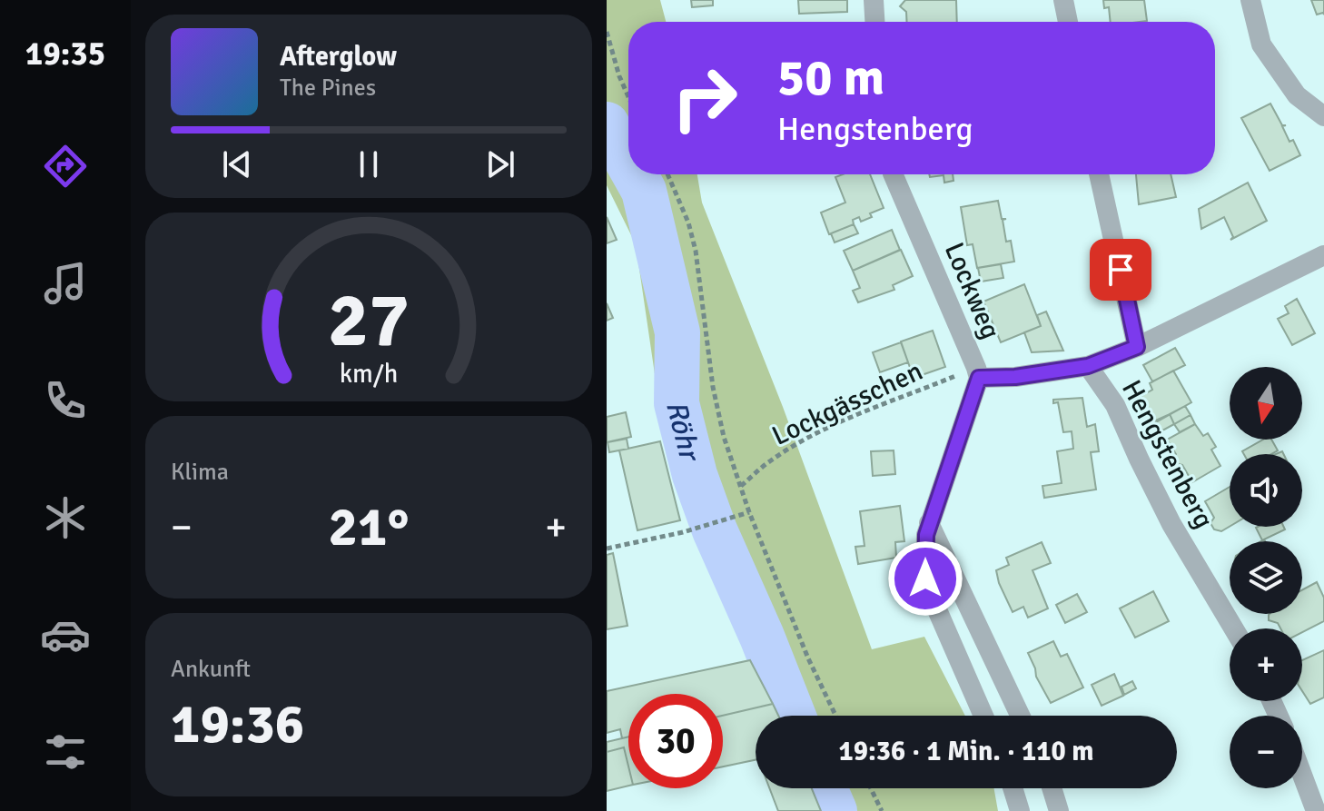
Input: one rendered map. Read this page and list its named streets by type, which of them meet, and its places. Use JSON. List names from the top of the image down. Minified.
{"streets":{"street":["Lockweg","Hengstenberg"],"path":["Lockgässchen"]},"crossings":[["Lockweg","Lockgässchen"],["Lockweg","Hengstenberg"],["Lockgässchen","Hengstenberg"]],"water":["Röhr"],"north":"bottom","page":{"tabs":"19:35","turn":["50 m","Hengstenberg"],"song":["Afterglow","The Pines"],"map_buttons":["+","−"],"tile":["Klima",["Ankunft","19:36"]],"heat":["−","21°","+"],"limit":"30","trip":"19:36 · 1 Min. · 110 m","gauge":["27","km/h"]}}
